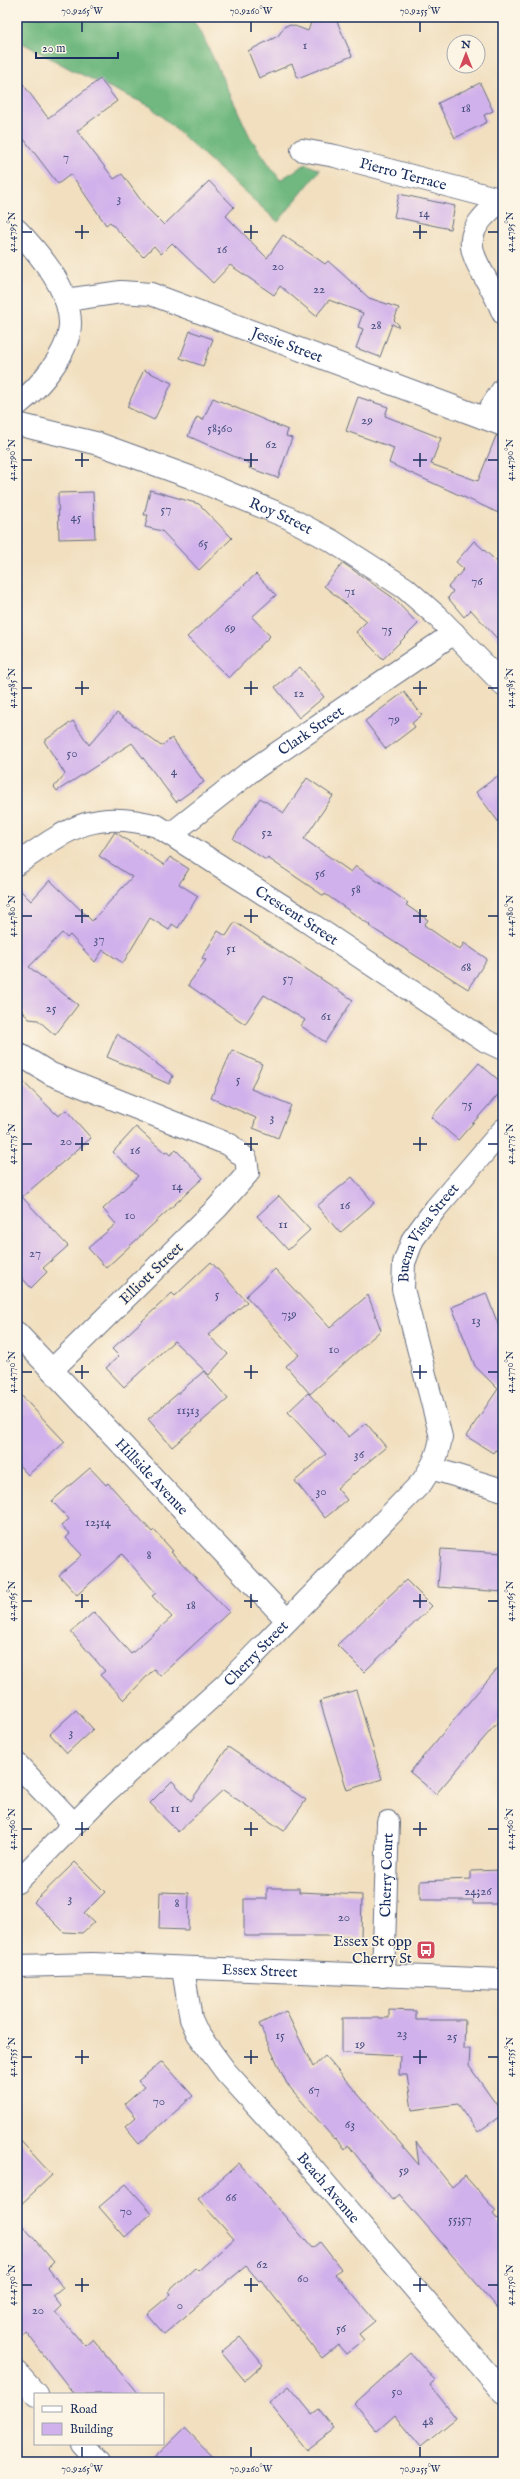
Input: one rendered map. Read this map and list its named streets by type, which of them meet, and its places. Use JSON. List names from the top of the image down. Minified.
{"streets":{"street":["Pierro Terrace","Jessie Street","Roy Street","Clark Street","Crescent Street","Buena Vista Street","Elliott Street","Hillside Avenue","Cherry Street","Cherry Court","Essex Street","Beach Avenue"]},"crossings":[["Roy Street","Clark Street"],["Clark Street","Crescent Street"],["Buena Vista Street","Cherry Street"],["Elliott Street","Hillside Avenue"],["Hillside Avenue","Cherry Street"],["Cherry Court","Essex Street"],["Essex Street","Beach Avenue"]],"places":{"bus stop":["Essex St opp Cherry St"]},"house_numbers":["1","18","7","3","14","16","20","22","28","29","58;60","62","57","45","65","76","71","69","75","12","79","50","4","52","56","58","37","51","68","57","25","61","5","75","3","20","16","14","16","10","11","27","5","7;9","13","10","11;13","36","30","12;14","8","18","3","11","24;26","3","8","20","23","15","25","19","67","70","63","59","66","70","55;57","62","60","0","20","56","50","48"],"legend":["Road","Building"],"scale_bar":"20 m","north":"top","coordinates":["70.9265°W","70.9260°W","70.9255°W","42.4795°N","42.4790°N","42.4785°N","42.4780°N","42.4775°N","42.4770°N","42.4765°N","42.4760°N","42.4755°N","42.4750°N"]}
